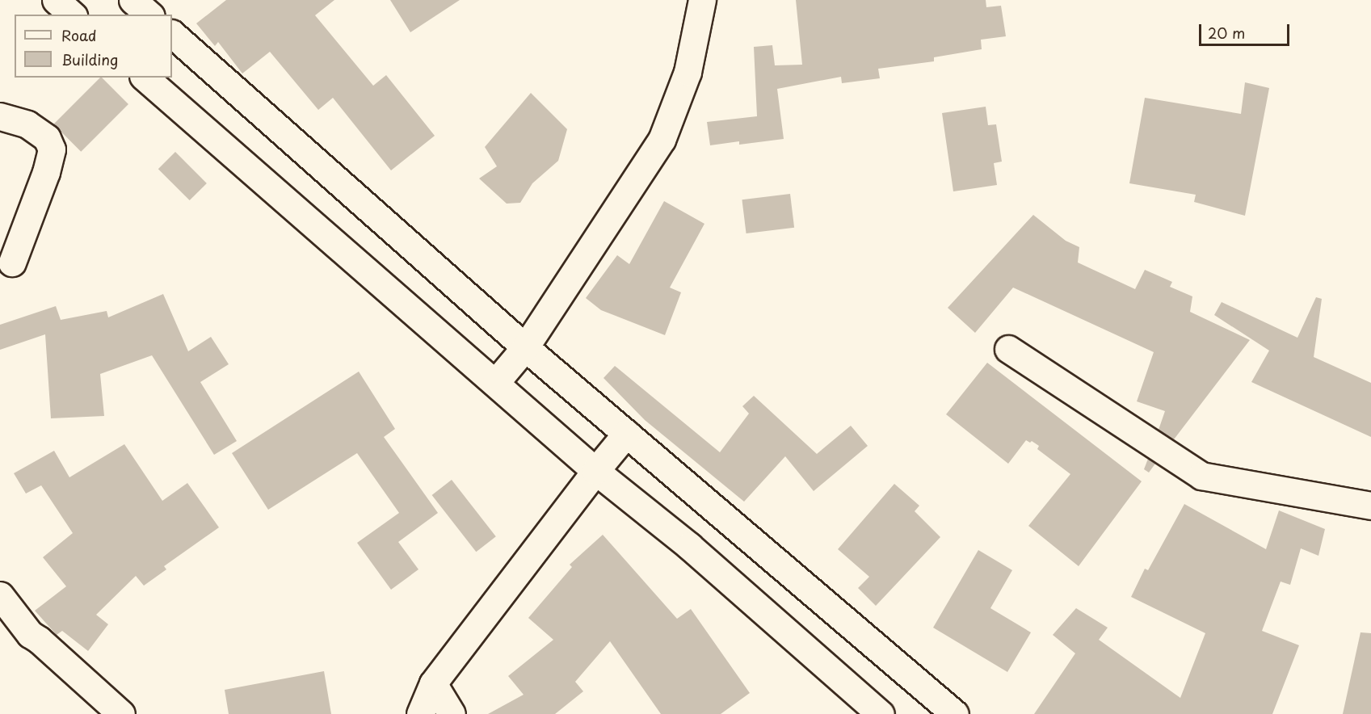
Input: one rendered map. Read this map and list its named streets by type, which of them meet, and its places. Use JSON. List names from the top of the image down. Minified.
{"legend":["Road","Building"],"scale_bar":"20 m"}
